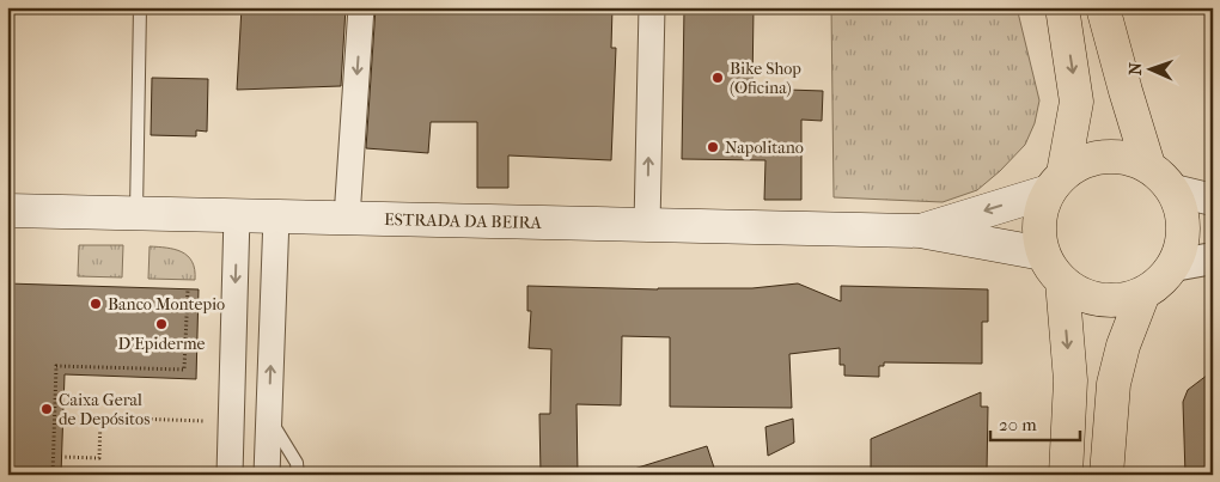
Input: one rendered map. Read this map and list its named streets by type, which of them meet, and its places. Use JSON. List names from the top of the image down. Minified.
{"streets":{"main road":["ESTRADA DA BEIRA"]},"places":["Bike Shop (Oficina)","Napolitano","Banco Montepio","D'Epiderme","Caixa Geral de Depósitos"],"scale_bar":"20 m","north":"left"}
